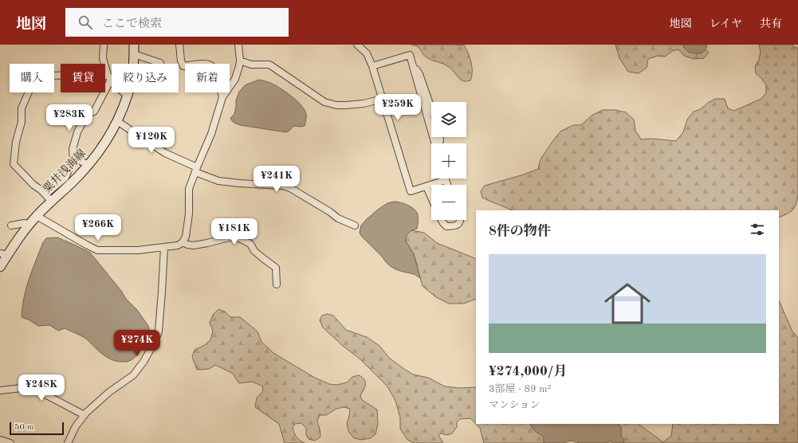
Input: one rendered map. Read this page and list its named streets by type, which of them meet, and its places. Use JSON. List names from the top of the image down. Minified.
{"streets":{"main road":["粟井浅海線"]},"scale_bar":"50 m","page":{"header":"地図","search":"ここで検索","nav":["地図","レイヤ","共有"],"chip":["購入","賃貸","絞り込み","新着"],"price":["¥259K","¥283K","¥120K","¥241K","¥266K","¥181K","¥274K","¥248K"],"map_buttons":["+","−"],"heading":"8件の物件","list":[{"name":"¥274,000/月","note":"3部屋 · 89 m² · マンション"}],"scale":"50 m"}}
